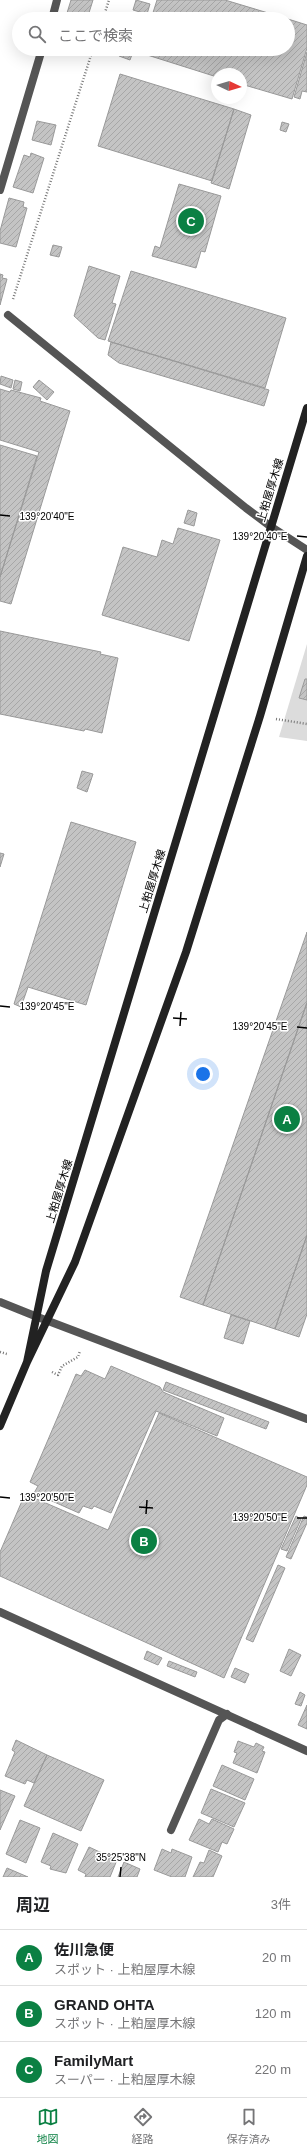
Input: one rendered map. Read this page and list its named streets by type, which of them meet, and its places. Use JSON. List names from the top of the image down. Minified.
{"streets":{"main road":["上粕屋厚木線"]},"north":"right","page":{"search":"ここで検索","pins":["C","A","B"],"heading":["周辺","3件"],"list":[{"mark":"A","name":"佐川急便","note":"スポット · 上粕屋厚木線","value":"20 m"},{"mark":"B","name":"GRAND OHTA","note":"スポット · 上粕屋厚木線","value":"120 m"},{"mark":"C","name":"FamilyMart","note":"スーパー · 上粕屋厚木線","value":"220 m"}],"nav":["地図","経路","保存済み"]},"coordinates":["139°20'40\"E","139°20'45\"E","139°20'50\"E","35°25'38\"N"]}
